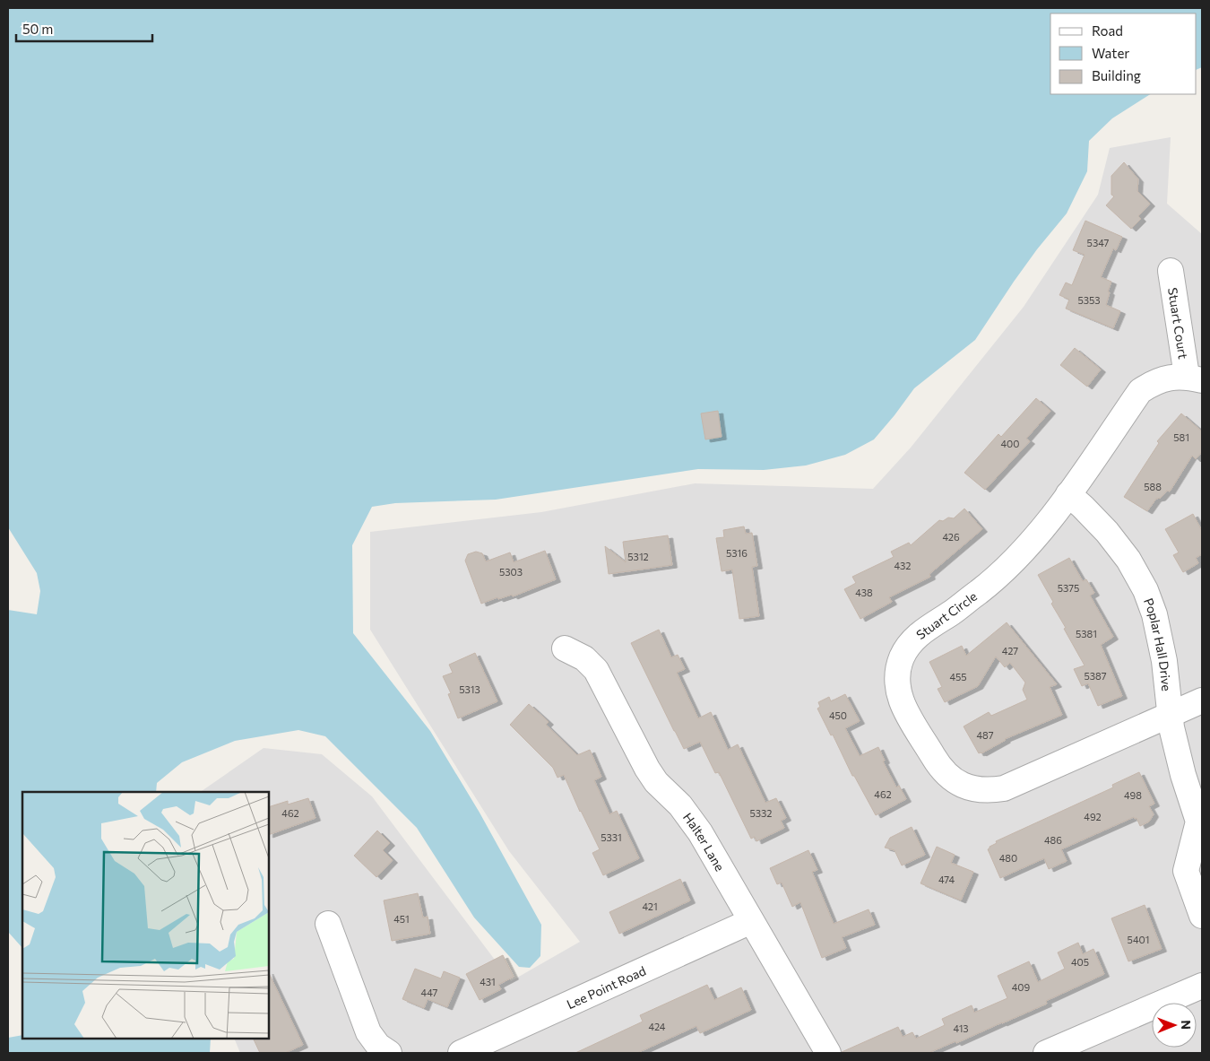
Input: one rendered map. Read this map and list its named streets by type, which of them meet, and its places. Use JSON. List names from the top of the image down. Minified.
{"streets":{"street":["Stuart Court","Stuart Circle","Poplar Hall Drive","Halter Lane","Lee Point Road"]},"crossings":[["Stuart Court","Stuart Circle"],["Stuart Circle","Poplar Hall Drive"],["Halter Lane","Lee Point Road"]],"house_numbers":["5347","5353","581","400","588","426","5316","5312","432","5303","5375","438","5381","427","5387","455","5313","450","487","462","498","462","5332","492","5331","486","480","474","421","451","5401","405","431","409","447","424","413"],"legend":["Road","Water","Building"],"scale_bar":"50 m","north":"right"}
